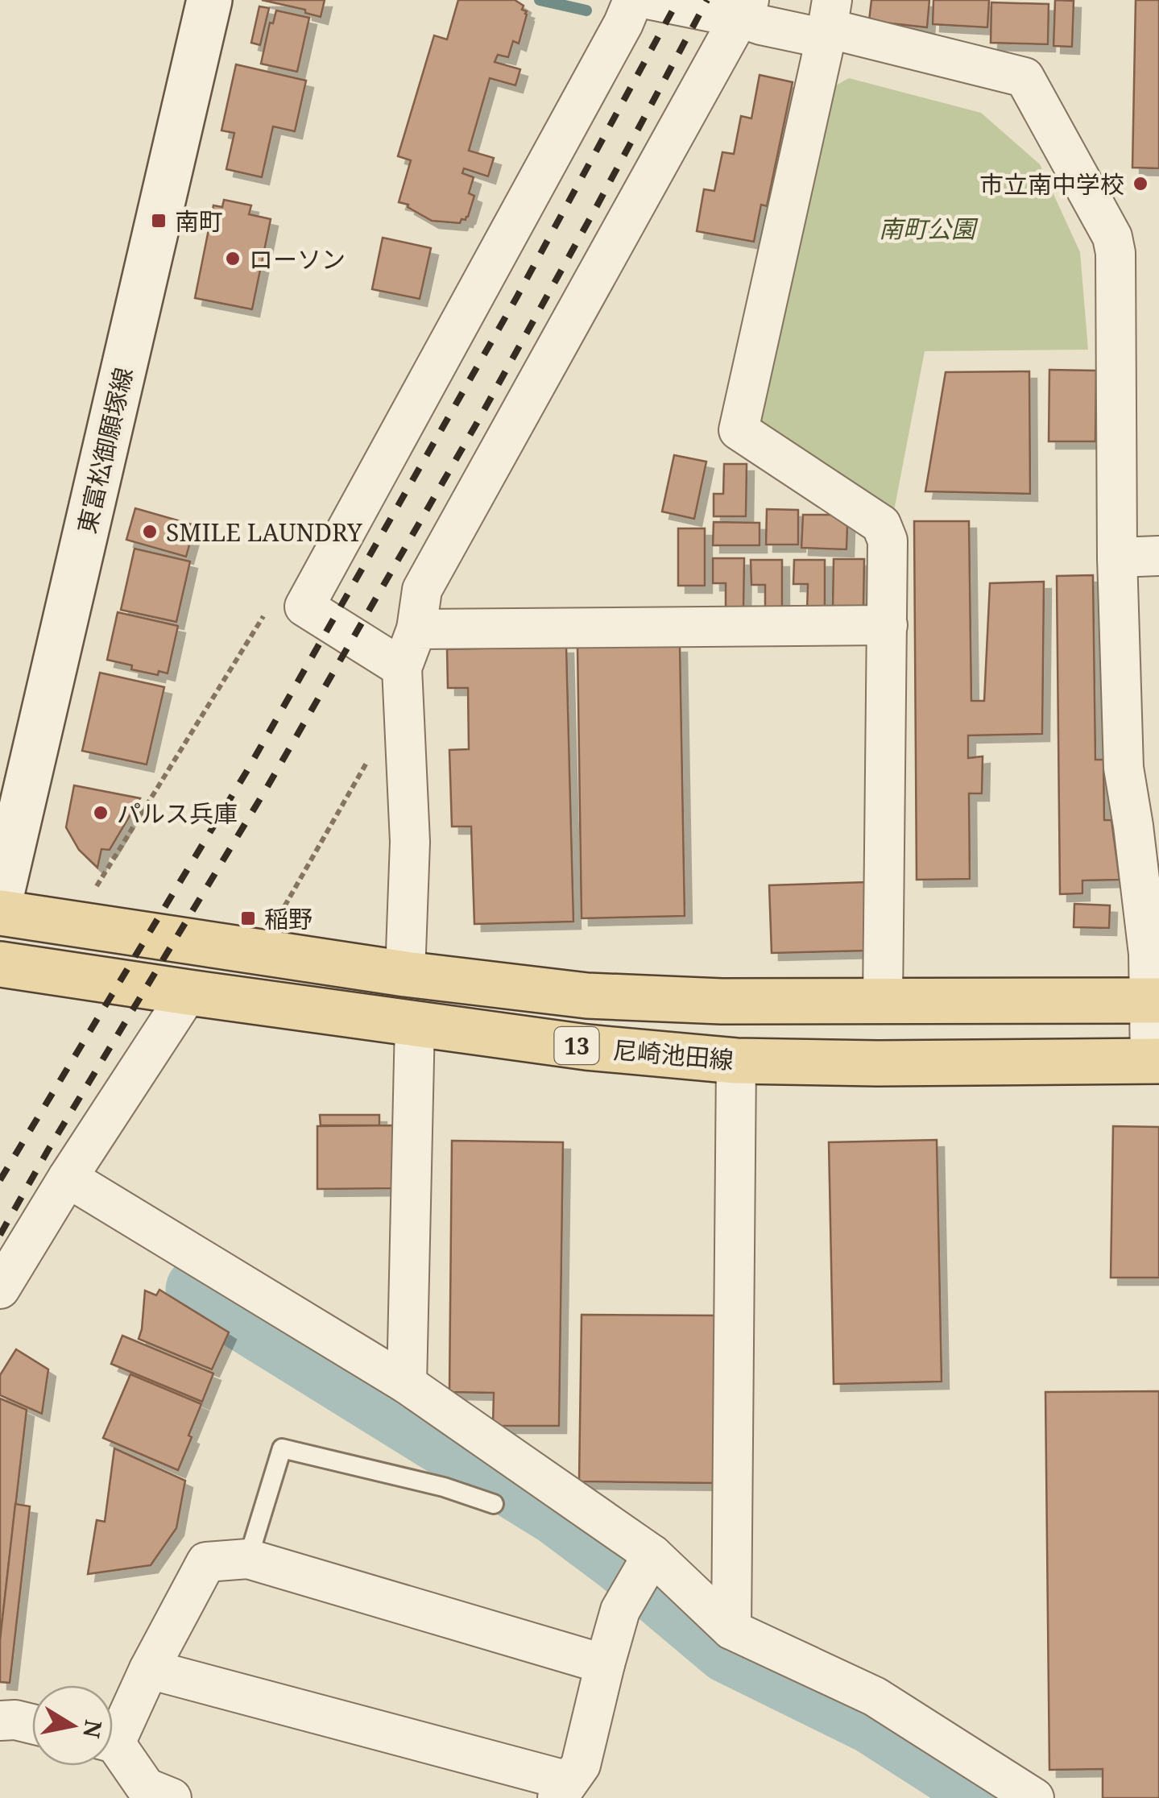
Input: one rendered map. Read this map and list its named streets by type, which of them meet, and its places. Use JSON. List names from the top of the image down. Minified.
{"streets":{"main road":["東富松御願塚線","13","尼崎池田線"]},"parks":["南町公園"],"places":{"other":["市立南中学校","ローソン","SMILE LAUNDRY","パルス兵庫"],"transit":["南町","稲野"]},"north":"right"}
